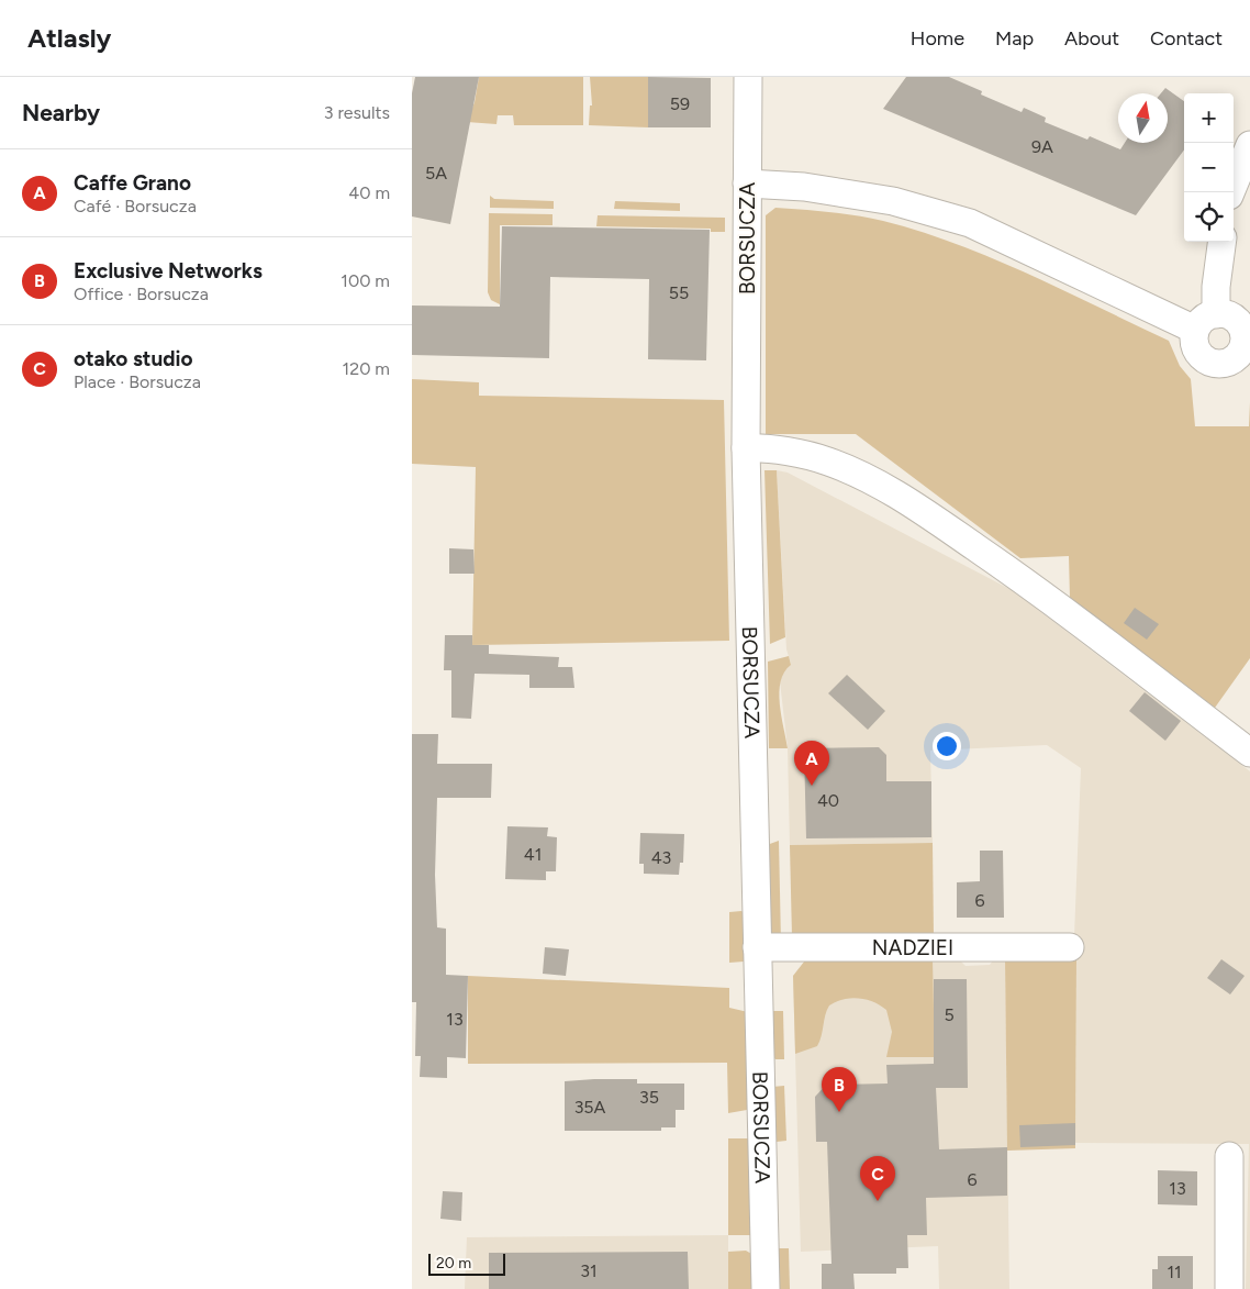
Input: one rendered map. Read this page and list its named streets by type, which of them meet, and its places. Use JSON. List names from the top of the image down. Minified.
{"streets":{"street":["BORSUCZA","NADZIEI"]},"crossings":[["BORSUCZA","NADZIEI"]],"house_numbers":["59","9A","5A","55","40","41","43","6","5","13","35","35A","6","13","31","11"],"scale_bar":"20 m","north":"top","page":{"header":"Atlasly","nav":["Home","Map","About","Contact"],"heading":["Nearby","3 results"],"map_buttons":["+","−"],"list":[{"mark":"A","name":"Caffe Grano","note":"Café · Borsucza","value":"40 m"},{"mark":"B","name":"Exclusive Networks","note":"Office · Borsucza","value":"100 m"},{"mark":"C","name":"otako studio","note":"Place · Borsucza","value":"120 m"}],"pins":["A","B","C"],"scale":"20 m"}}
